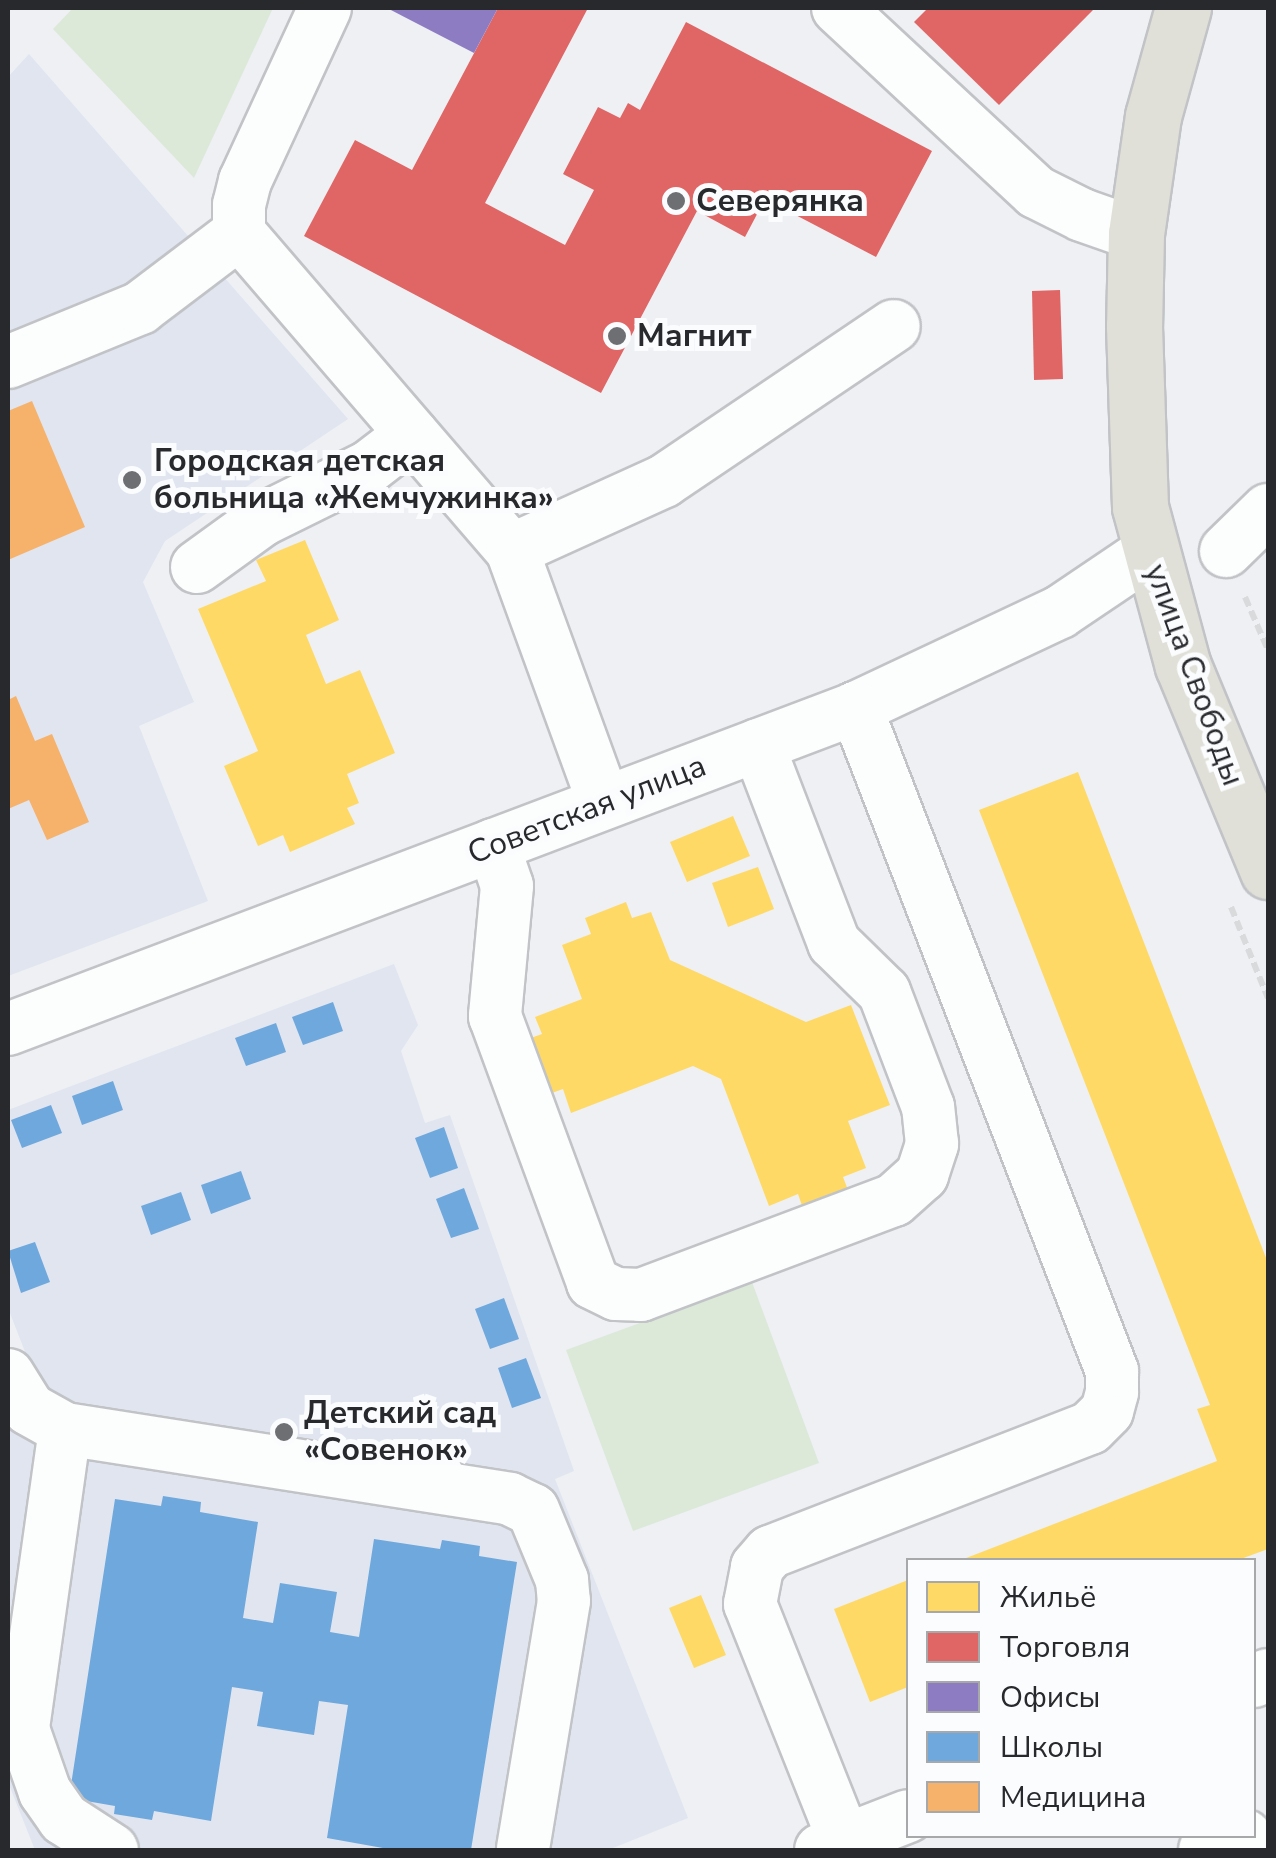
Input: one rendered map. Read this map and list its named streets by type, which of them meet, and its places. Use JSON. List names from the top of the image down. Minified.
{"streets":{"main road":["улица Свободы"],"street":["Советская улица"]},"crossings":[["улица Свободы","Советская улица"]],"places":["Северянка","Магнит","Городская детская больница «Жемчужинка»","Детский сад «Совенок»"],"legend":["Жильё","Торговля","Офисы","Школы","Медицина"]}
